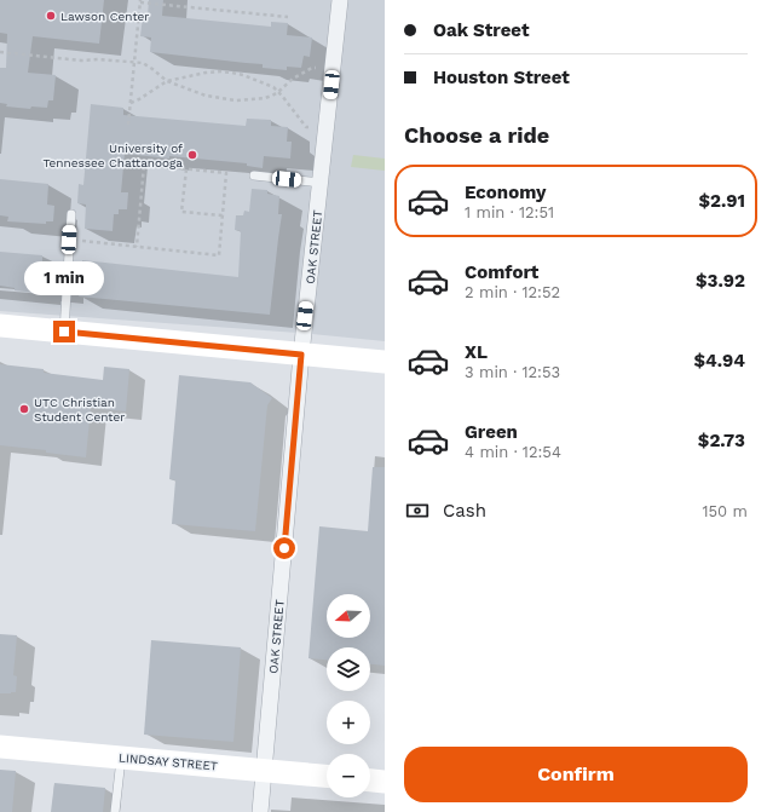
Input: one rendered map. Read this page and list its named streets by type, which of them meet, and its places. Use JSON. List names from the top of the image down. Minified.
{"streets":{"street":["OAK STREET","LINDSAY STREET"]},"crossings":[["OAK STREET","LINDSAY STREET"]],"places":["Lawson Center","University of Tennessee Chattanooga","UTC Christian Student Center"],"north":"left","page":{"banner":["Oak Street","Houston Street"],"heading":"Choose a ride","list":[{"name":"Economy","note":"1 min · 12:51","value":"$2.91"},{"name":"Comfort","note":"2 min · 12:52","value":"$3.92"},{"name":"XL","note":"3 min · 12:53","value":"$4.94"},{"name":"Green","note":"4 min · 12:54","value":"$2.73"}],"bubble":"1 min","pay":["Cash","150 m"],"map_buttons":["+","−"],"buttons":"Confirm"}}
